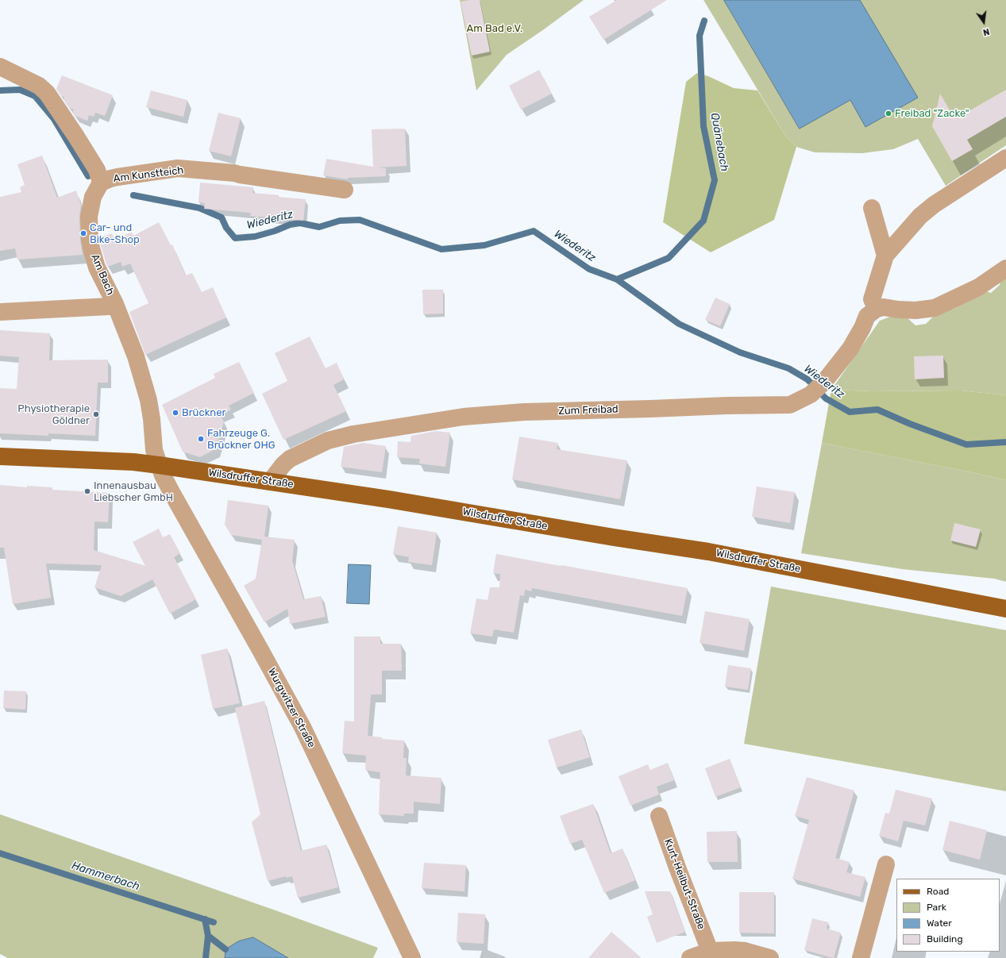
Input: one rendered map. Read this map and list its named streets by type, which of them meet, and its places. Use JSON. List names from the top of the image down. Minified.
{"streets":{"main road":["Wilsdruffer Straße"],"street":["Am Kunstteich","Am Bach","Zum Freibad","Wurgwitzer Straße","Kurt-Heilbut-Straße"]},"crossings":[["Am Kunstteich","Am Bach"],["Am Bach","Wilsdruffer Straße"],["Am Bach","Wurgwitzer Straße"],["Zum Freibad","Wilsdruffer Straße"],["Wilsdruffer Straße","Wurgwitzer Straße"]],"water":["Quänebach","Wiederitz","Hammerbach"],"parks":["Am Bad e.V."],"places":["Freibad \"Zacke\"","Car- und Bike-Shop","Brückner","Physiotherapie Göldner","Fahrzeuge G. Brückner OHG","Innenausbau Liebscher GmbH"],"legend":["Road","Park","Water","Building"],"north":"bottom"}
